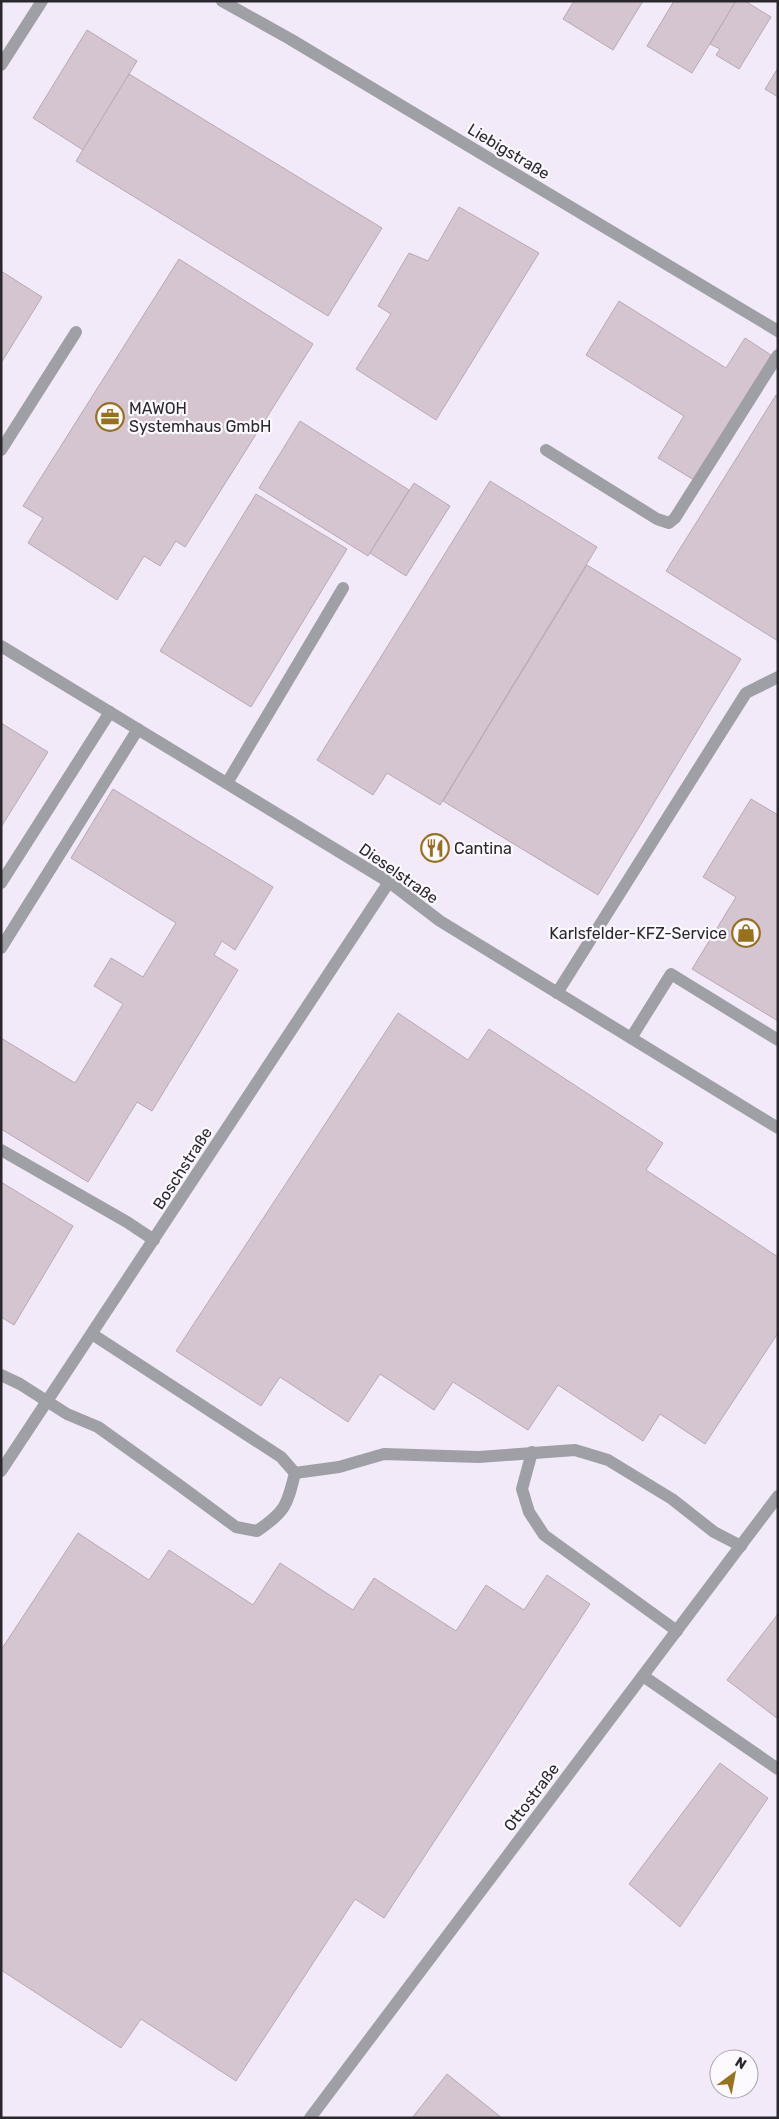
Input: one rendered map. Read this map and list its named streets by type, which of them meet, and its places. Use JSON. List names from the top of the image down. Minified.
{"streets":{"street":["Liebigstraße","Dieselstraße","Boschstraße","Ottostraße"]},"crossings":[["Dieselstraße","Boschstraße"]],"places":{"office":["MAWOH Systemhaus GmbH"],"restaurant":["Cantina"],"shop":["Karlsfelder-KFZ-Service"]},"north":"top right"}
